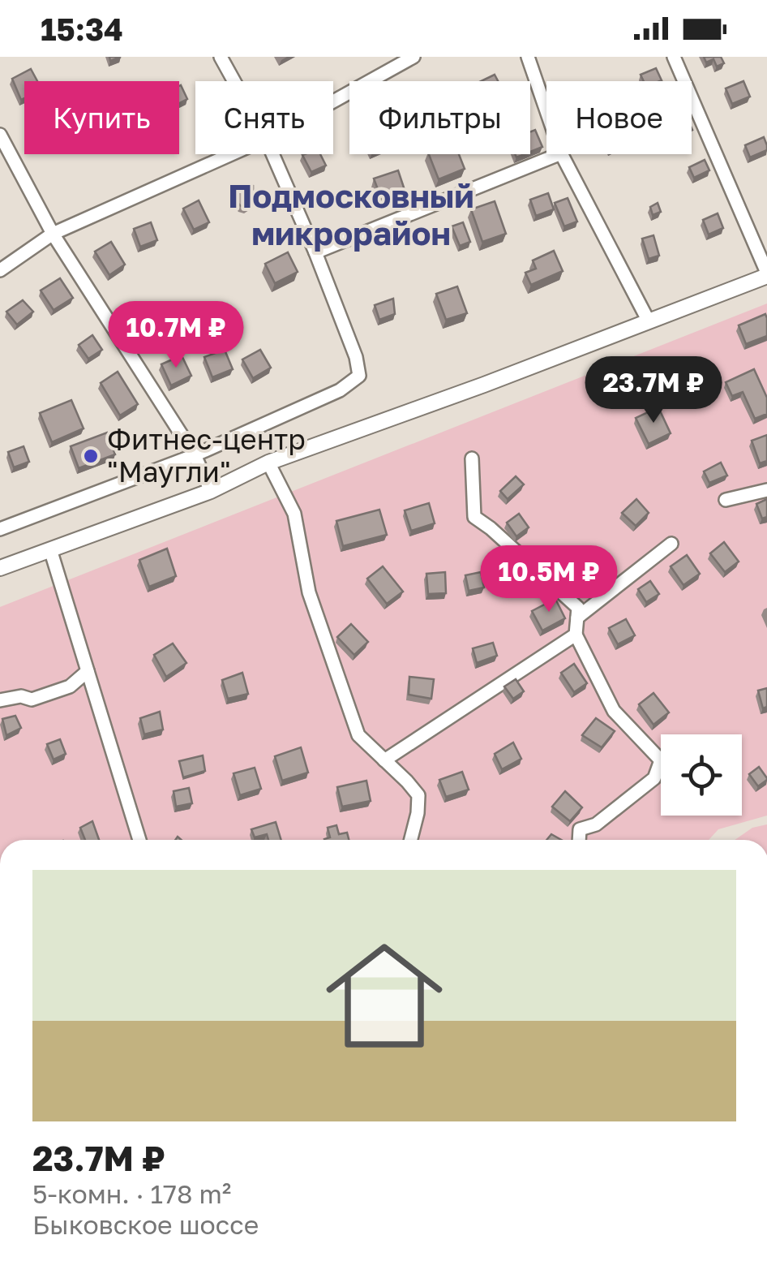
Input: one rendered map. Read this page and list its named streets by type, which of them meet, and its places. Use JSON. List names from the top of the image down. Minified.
{"districts":["Подмосковный микрорайон"],"places":["Фитнес-центр \"Маугли\""],"page":{"status":"15:34","chip":["Купить","Снять","Фильтры","Новое"],"price":["10.7M ₽","23.7M ₽","10.5M ₽"],"list":[{"name":"23.7M ₽","note":"5-комн. · 178 m² · Быковское шоссе"}]}}
